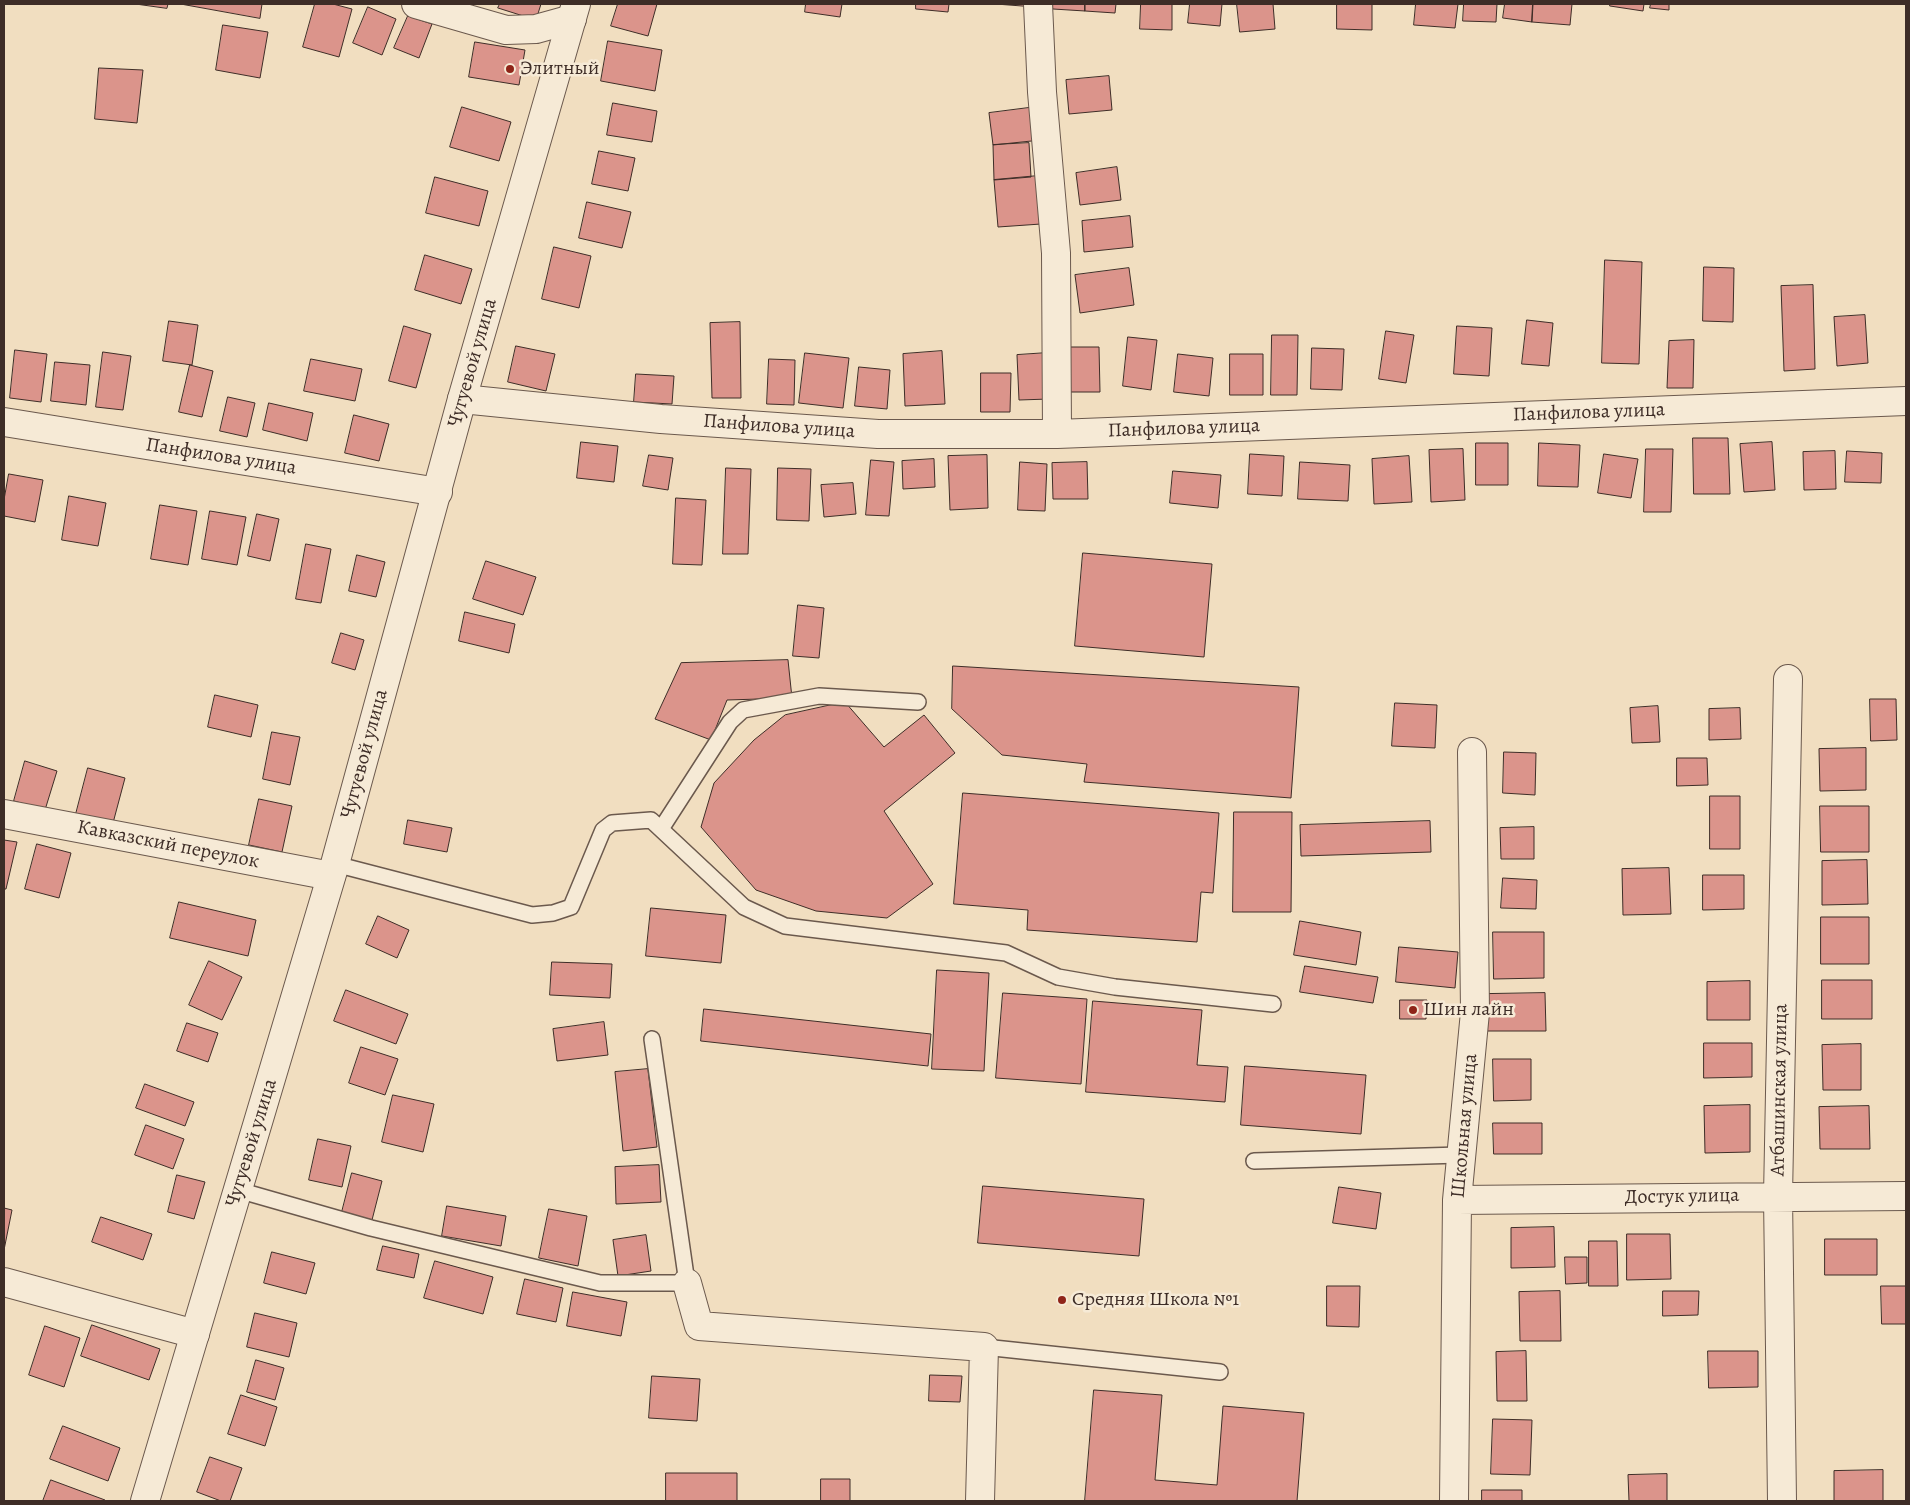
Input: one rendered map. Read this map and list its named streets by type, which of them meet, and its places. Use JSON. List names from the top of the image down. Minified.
{"streets":{"street":["Чугуевой улица","Панфилова улица","Кавказский переулок","Атбашинская улица","Школьная улица","Достук улица"]},"crossings":[["Чугуевой улица","Панфилова улица"],["Чугуевой улица","Кавказский переулок"],["Атбашинская улица","Достук улица"],["Школьная улица","Достук улица"]],"places":["Элитный","Шин лайн","Средняя Школа №1"]}
